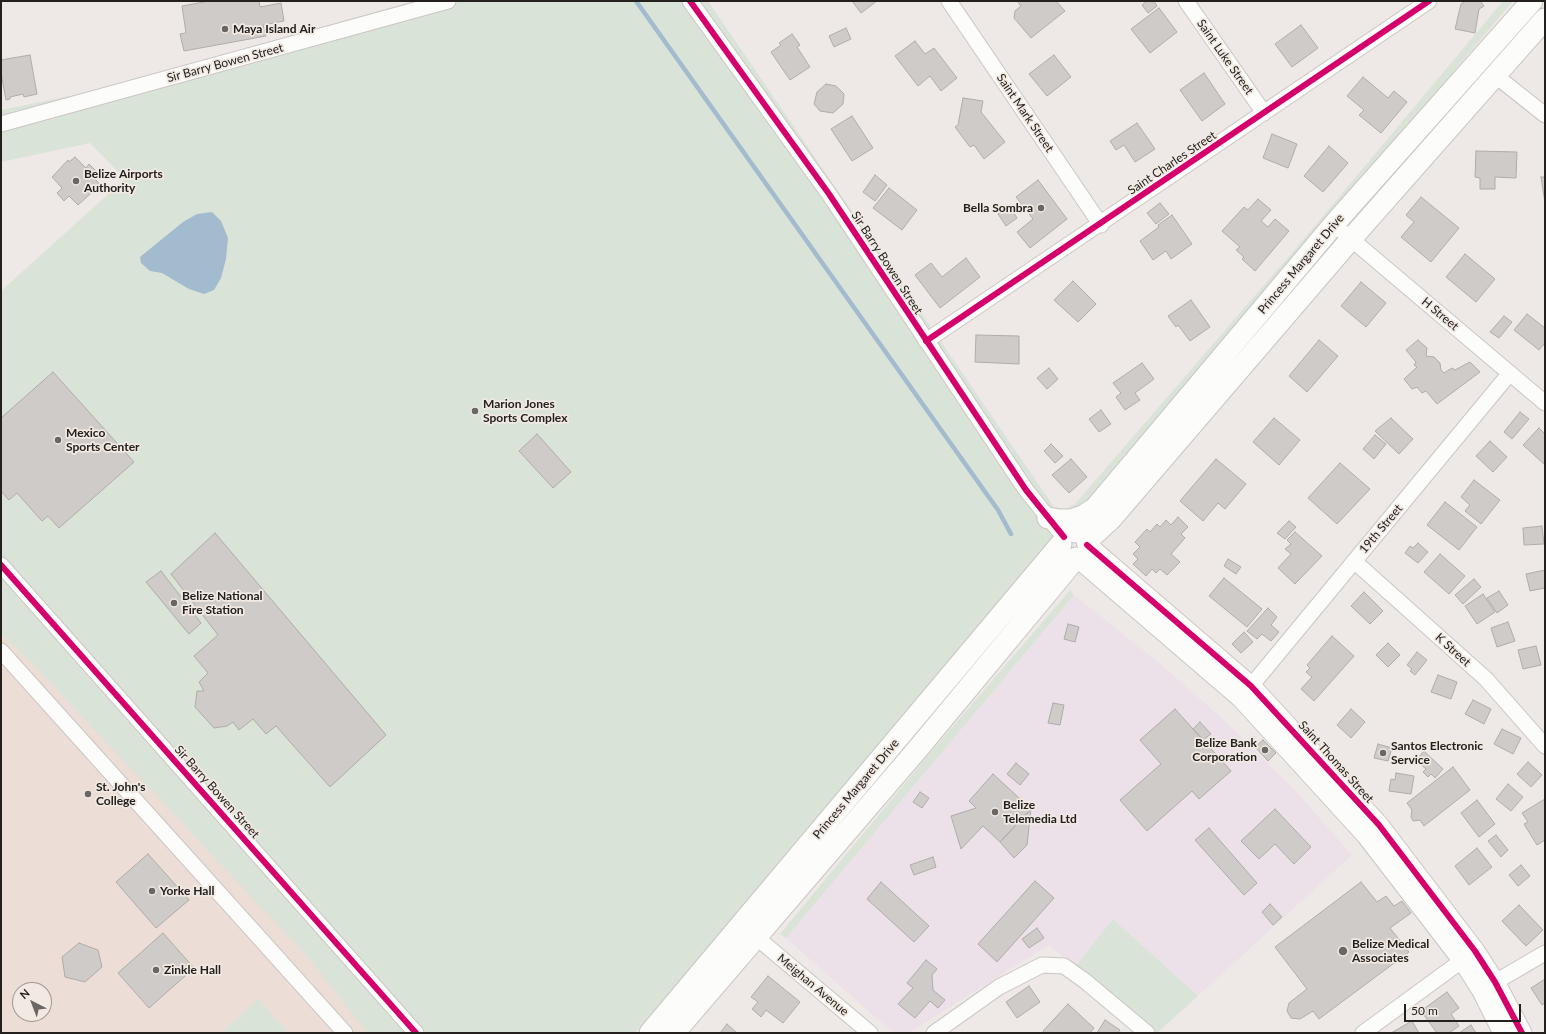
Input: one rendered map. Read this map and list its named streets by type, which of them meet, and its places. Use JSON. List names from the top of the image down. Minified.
{"streets":{"main road":["Princess Margaret Drive"],"street":["Saint Luke Street","Sir Barry Bowen Street","Saint Mark Street","Saint Charles Street","H Street","19th Street","K Street","Saint Thomas Street","Meighan Avenue"]},"crossings":[["Saint Luke Street","Saint Charles Street"],["Sir Barry Bowen Street","Saint Charles Street"],["Sir Barry Bowen Street","Princess Margaret Drive"],["Sir Barry Bowen Street","Saint Thomas Street"],["Saint Mark Street","Saint Charles Street"],["Princess Margaret Drive","H Street"],["Princess Margaret Drive","Saint Thomas Street"],["Princess Margaret Drive","Meighan Avenue"],["H Street","19th Street"],["19th Street","K Street"],["19th Street","Saint Thomas Street"]],"places":["Maya Island Air","Belize Airports Authority","Bella Sombra","Marion Jones Sports Complex","Mexico Sports Center","Belize National Fire Station","Belize Bank Corporation","Santos Electronic Service","St. John's College","Belize Telemedia Ltd","Yorke Hall","Belize Medical Associates","Zinkle Hall"],"scale_bar":"50 m","north":"top left"}
